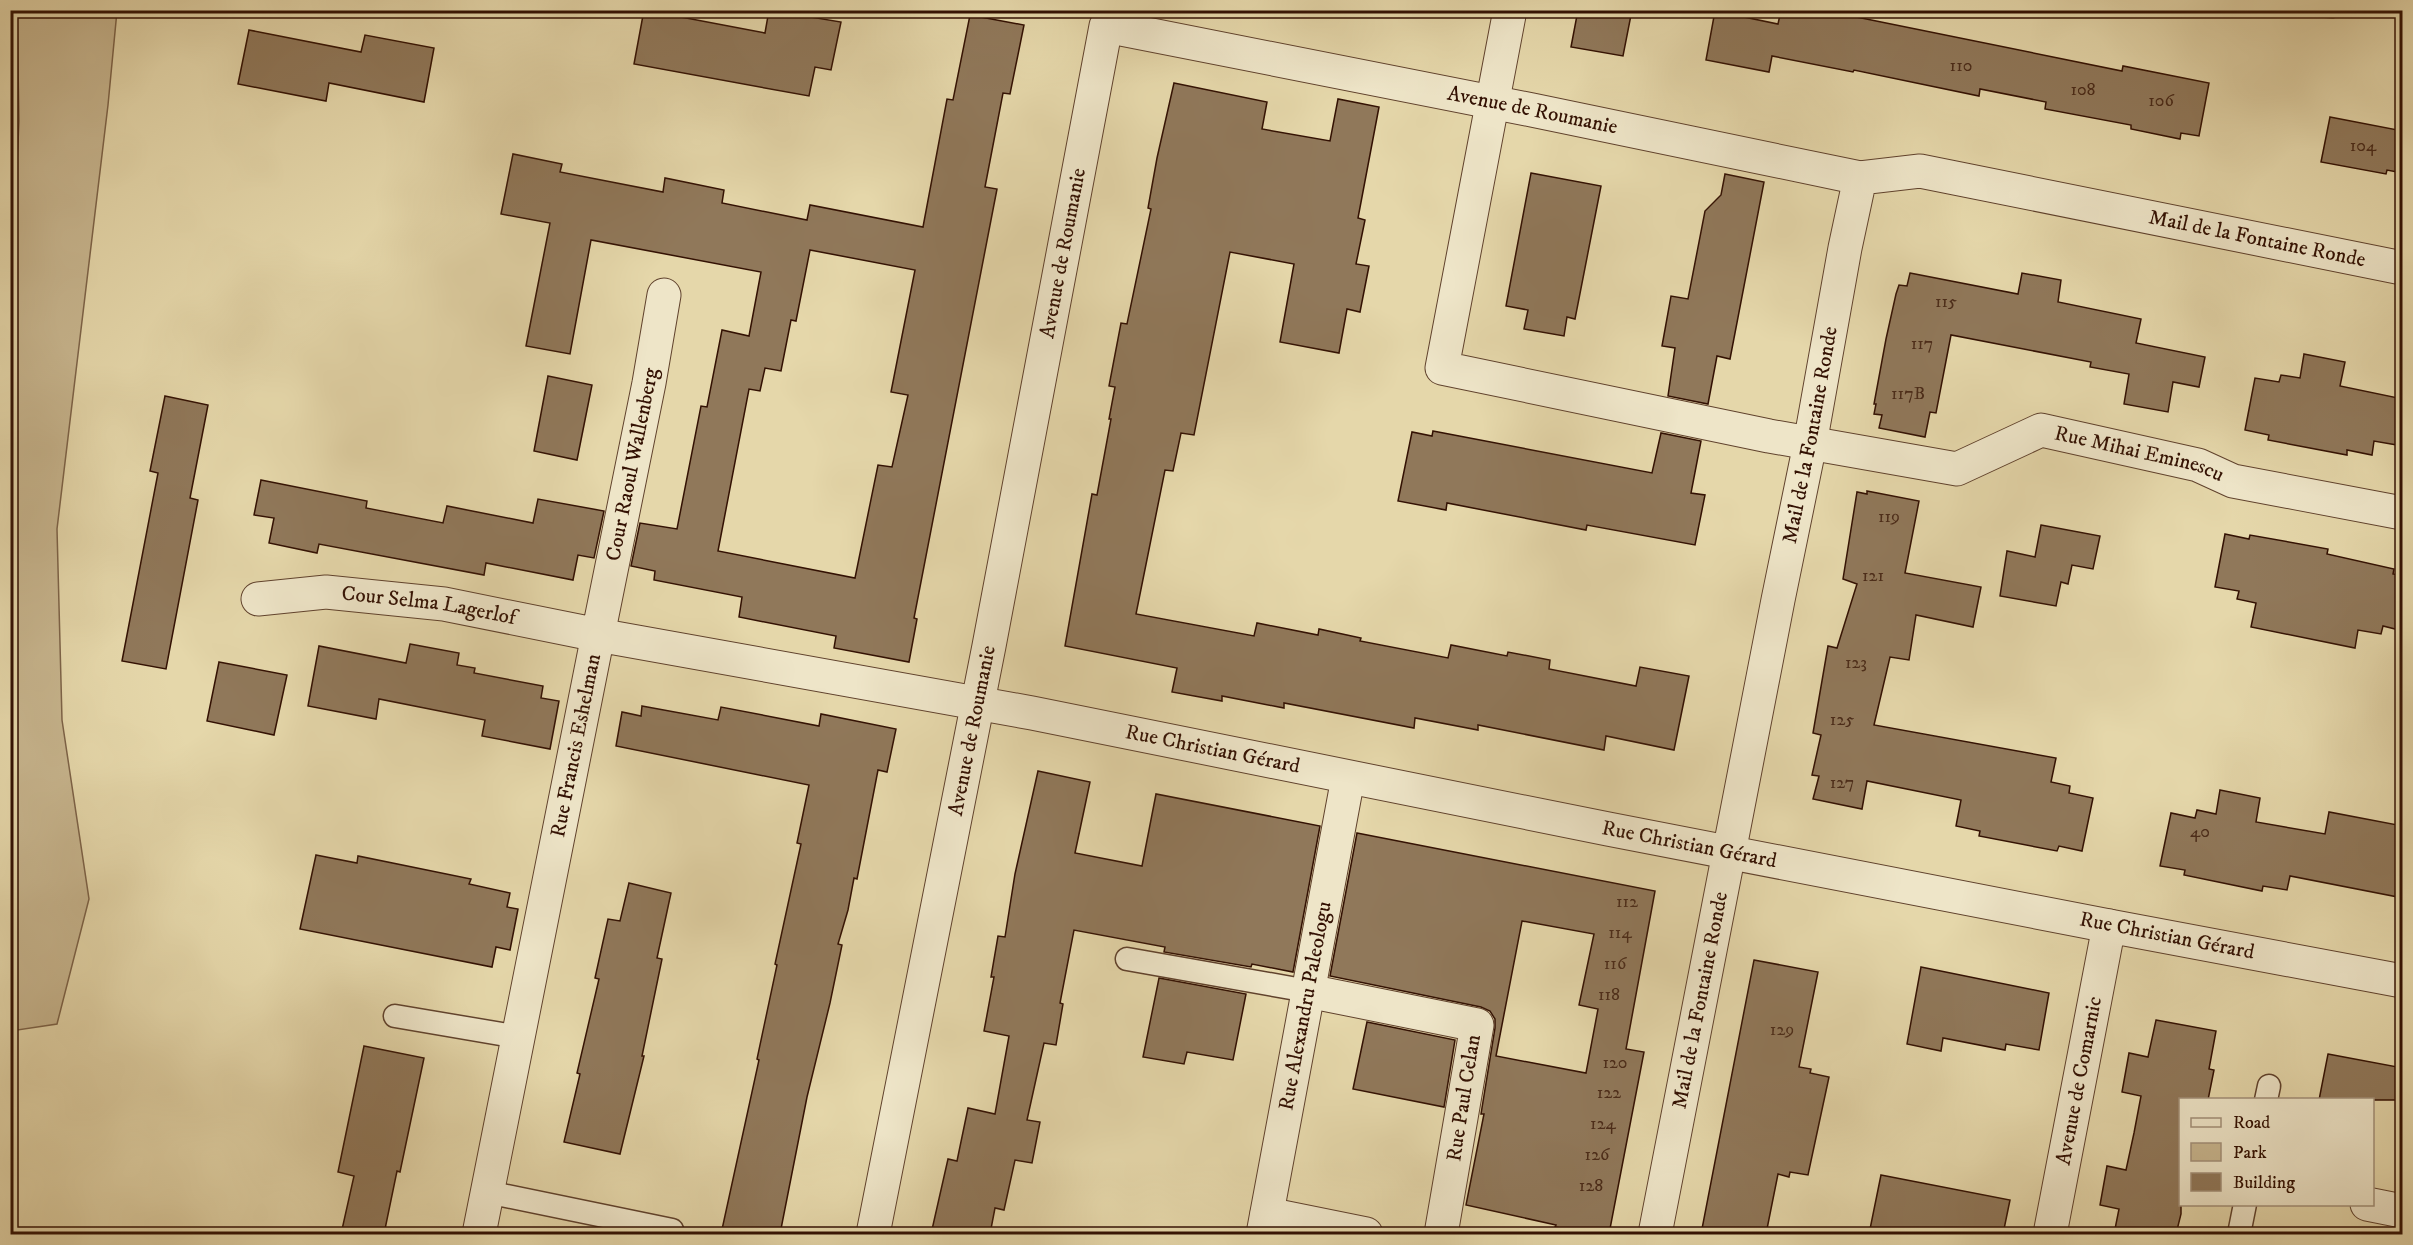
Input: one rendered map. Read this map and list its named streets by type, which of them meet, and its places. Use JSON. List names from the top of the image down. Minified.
{"streets":{"street":["Avenue de Roumanie","Mail de la Fontaine Ronde","Rue Mihai Eminescu","Cour Raoul Wallenberg","Cour Selma Lagerlof","Rue Francis Eshelman","Rue Christian Gérard","Rue Alexandru Paleologu","Avenue de Comarnic","Rue Paul Celan"]},"crossings":[["Avenue de Roumanie","Mail de la Fontaine Ronde"],["Avenue de Roumanie","Rue Mihai Eminescu"],["Avenue de Roumanie","Rue Francis Eshelman"],["Avenue de Roumanie","Rue Christian Gérard"],["Mail de la Fontaine Ronde","Rue Mihai Eminescu"],["Mail de la Fontaine Ronde","Rue Christian Gérard"],["Cour Raoul Wallenberg","Cour Selma Lagerlof"],["Cour Raoul Wallenberg","Rue Francis Eshelman"],["Cour Selma Lagerlof","Rue Francis Eshelman"],["Rue Francis Eshelman","Rue Christian Gérard"],["Rue Christian Gérard","Rue Alexandru Paleologu"],["Rue Christian Gérard","Avenue de Comarnic"],["Rue Alexandru Paleologu","Rue Paul Celan"]],"house_numbers":["110","108","106","104","115","117","117B","119","121","123","125","127","40","112","114","116","118","129","120","122","124","126","128"],"legend":["Road","Park","Building"]}
